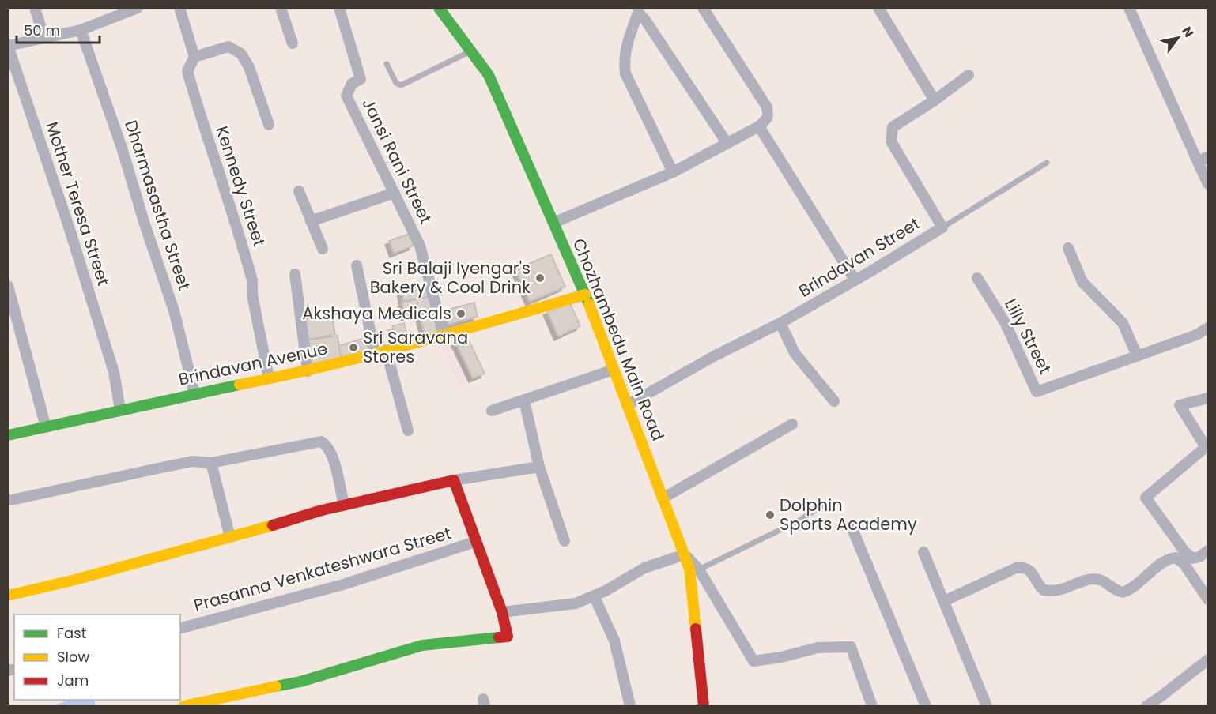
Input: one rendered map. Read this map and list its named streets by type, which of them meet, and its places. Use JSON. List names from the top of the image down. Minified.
{"streets":{"street":["Jansi Rani Street","Kennedy Street","Mother Teresa Street","Dharmasastha Street","Brindavan Street","Lilly Street","Chozhambedu Main Road","Brindavan Avenue","Prasanna Venkateshwara Street"]},"crossings":[["Jansi Rani Street","Brindavan Avenue"],["Kennedy Street","Brindavan Avenue"],["Mother Teresa Street","Brindavan Avenue"],["Dharmasastha Street","Brindavan Avenue"],["Brindavan Street","Chozhambedu Main Road"],["Chozhambedu Main Road","Brindavan Avenue"]],"places":["Sri Balaji Iyengar's Bakery & Cool Drink","Akshaya Medicals","Sri Saravana Stores","Dolphin Sports Academy"],"legend":["Fast","Slow","Jam"],"scale_bar":"50 m","north":"top right"}
